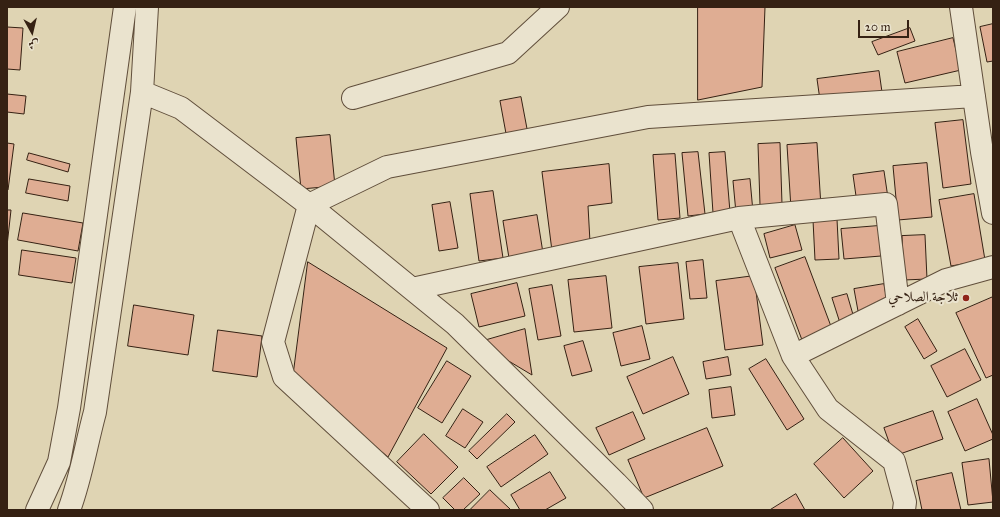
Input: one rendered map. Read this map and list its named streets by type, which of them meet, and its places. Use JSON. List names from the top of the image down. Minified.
{"places":["ثلاجة الصلاحي"],"scale_bar":"20 m","north":"bottom"}
